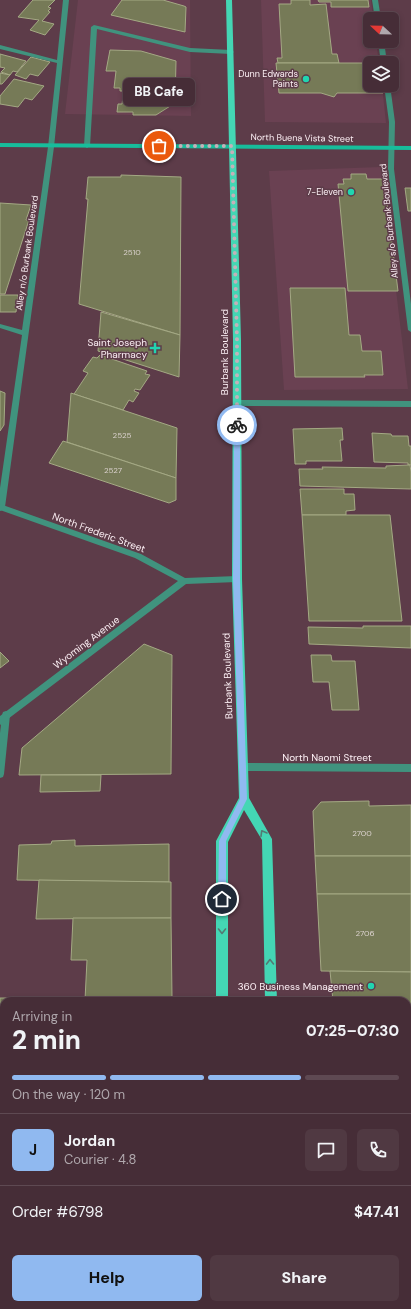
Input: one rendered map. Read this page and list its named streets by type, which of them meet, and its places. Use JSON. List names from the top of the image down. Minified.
{"streets":{"main road":["North Buena Vista Street","Burbank Boulevard"],"street":["Alley s/o Burbank Boulevard","Alley n/o Burbank Boulevard","North Frederic Street","Wyoming Avenue","North Naomi Street"]},"crossings":[["North Buena Vista Street","Alley s/o Burbank Boulevard"],["North Buena Vista Street","Alley n/o Burbank Boulevard"],["North Buena Vista Street","Burbank Boulevard"],["Alley n/o Burbank Boulevard","North Frederic Street"],["Burbank Boulevard","North Naomi Street"],["North Frederic Street","Wyoming Avenue"]],"places":{"other":["Dunn Edwards Paints","BB Cafe","7-Eleven","360 Business Management"],"health":["Saint Joseph Pharmacy"]},"house_numbers":["2510","2525","2527","2700","2706"],"north":"left","page":{"bubble":"BB Cafe","heading":["2 min","Arriving in","07:25–07:30"],"panel":["Jordan","Courier · 4.8","Order #6798","$47.41"],"bar":"On the way · 120 m","round":"J","buttons":["Help","Share"]}}
